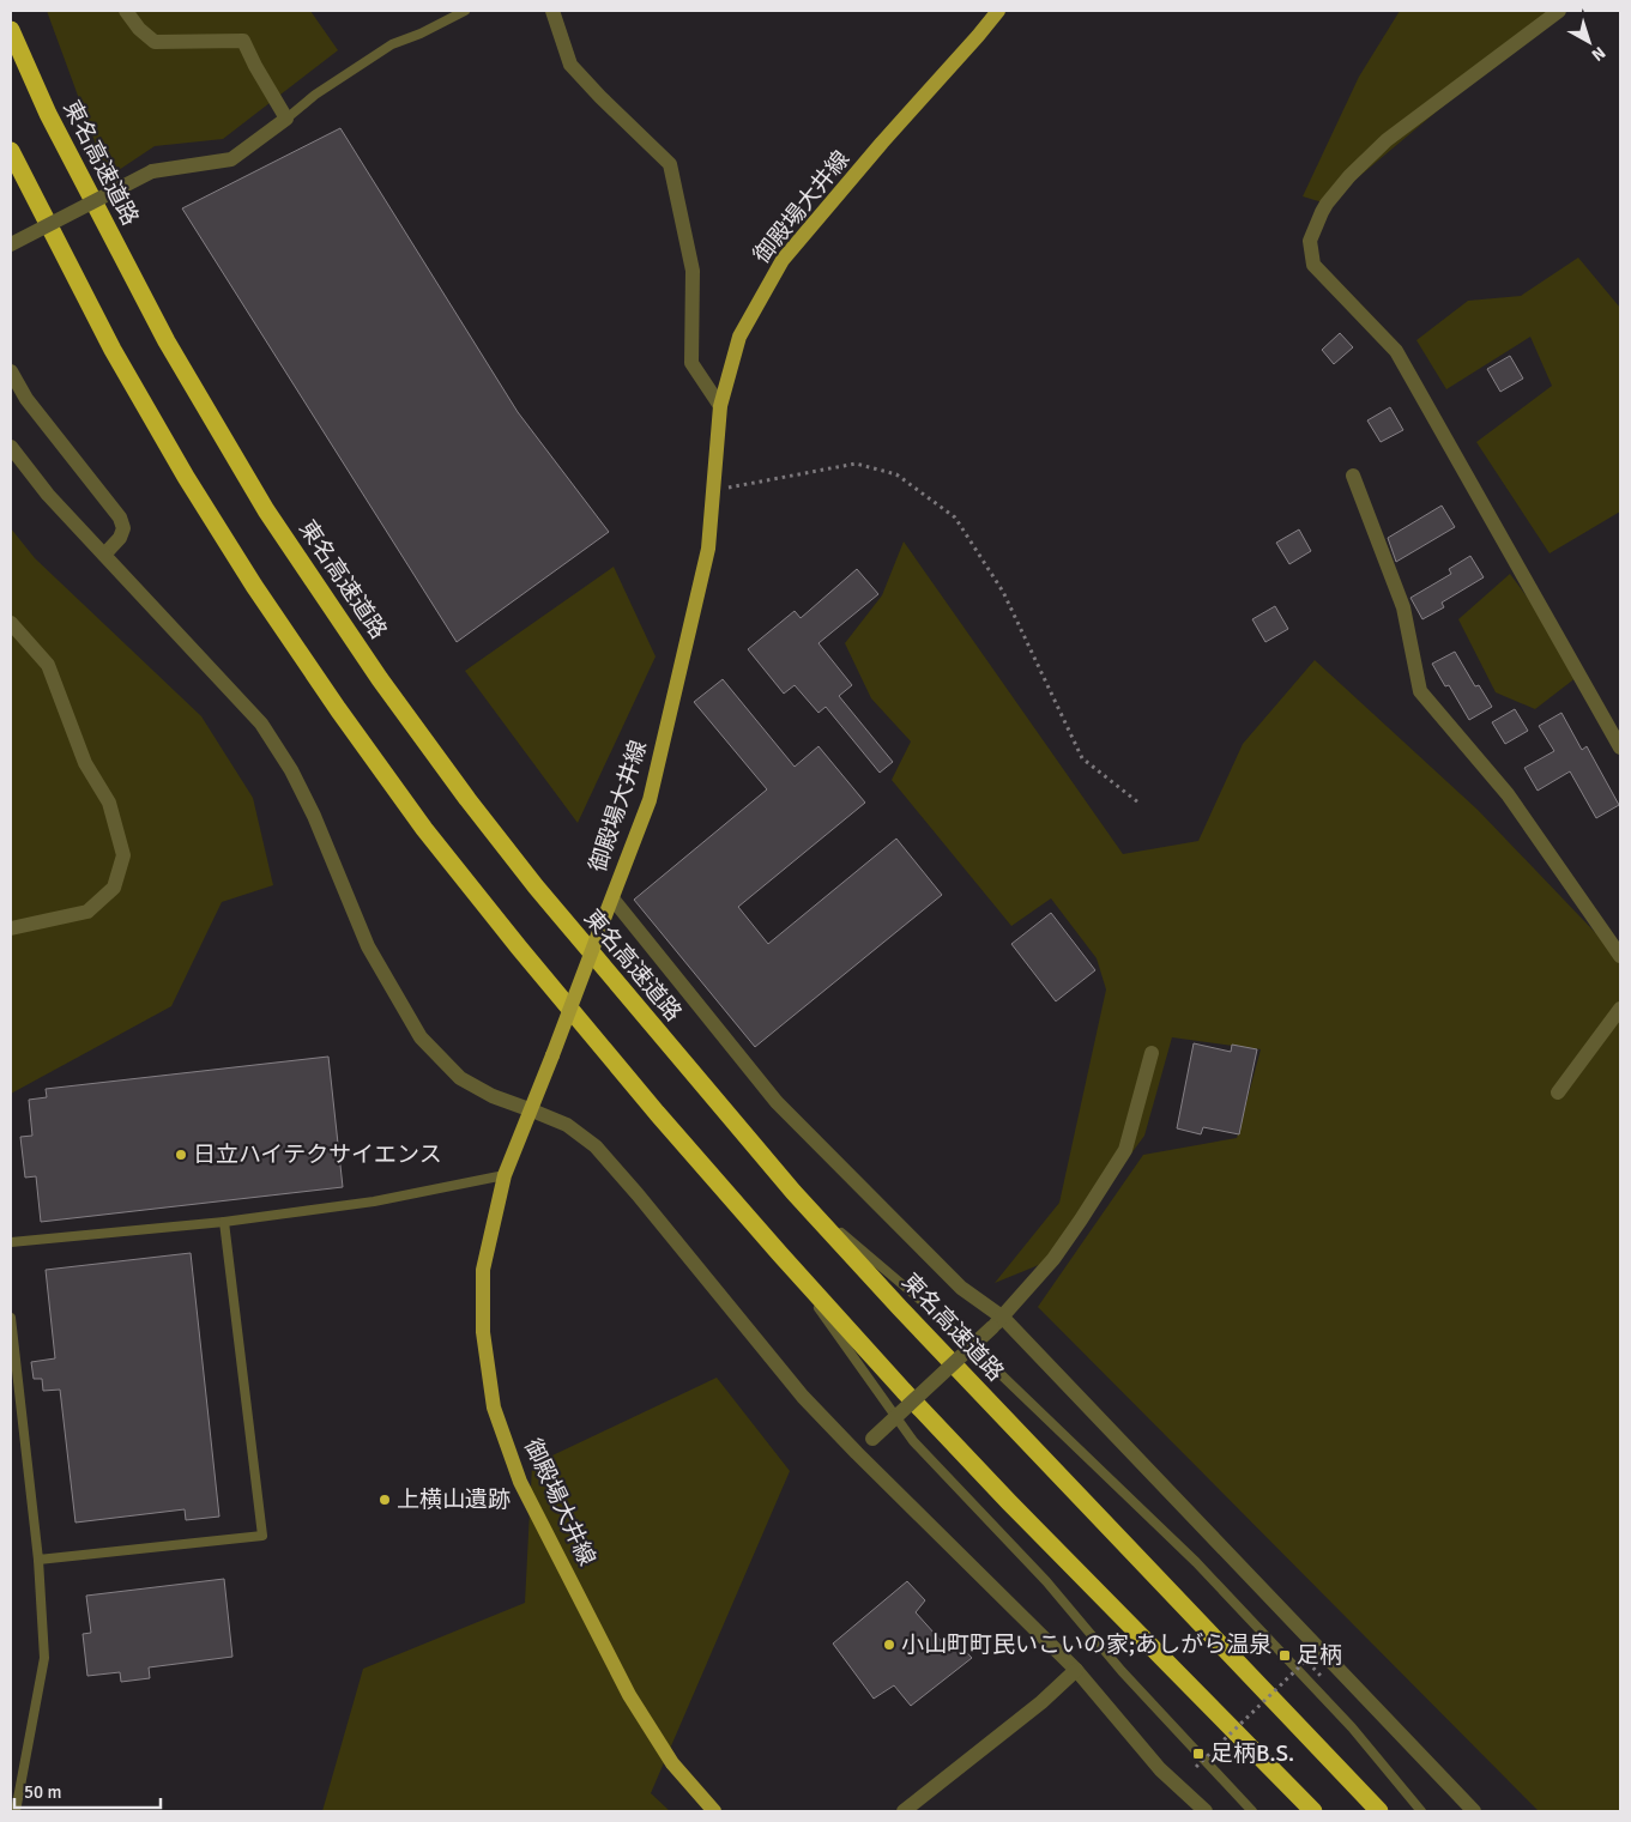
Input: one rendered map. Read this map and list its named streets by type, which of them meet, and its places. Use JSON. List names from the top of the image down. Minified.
{"streets":{"highway":["東名高速道路"],"main road":["御殿場大井線"]},"places":{"other":["日立ハイテクサイエンス","上横山遺跡","小山町町民いこいの家;あしがら温泉"],"transit":["足柄","足柄B.S."]},"scale_bar":"50 m","north":"bottom right"}
